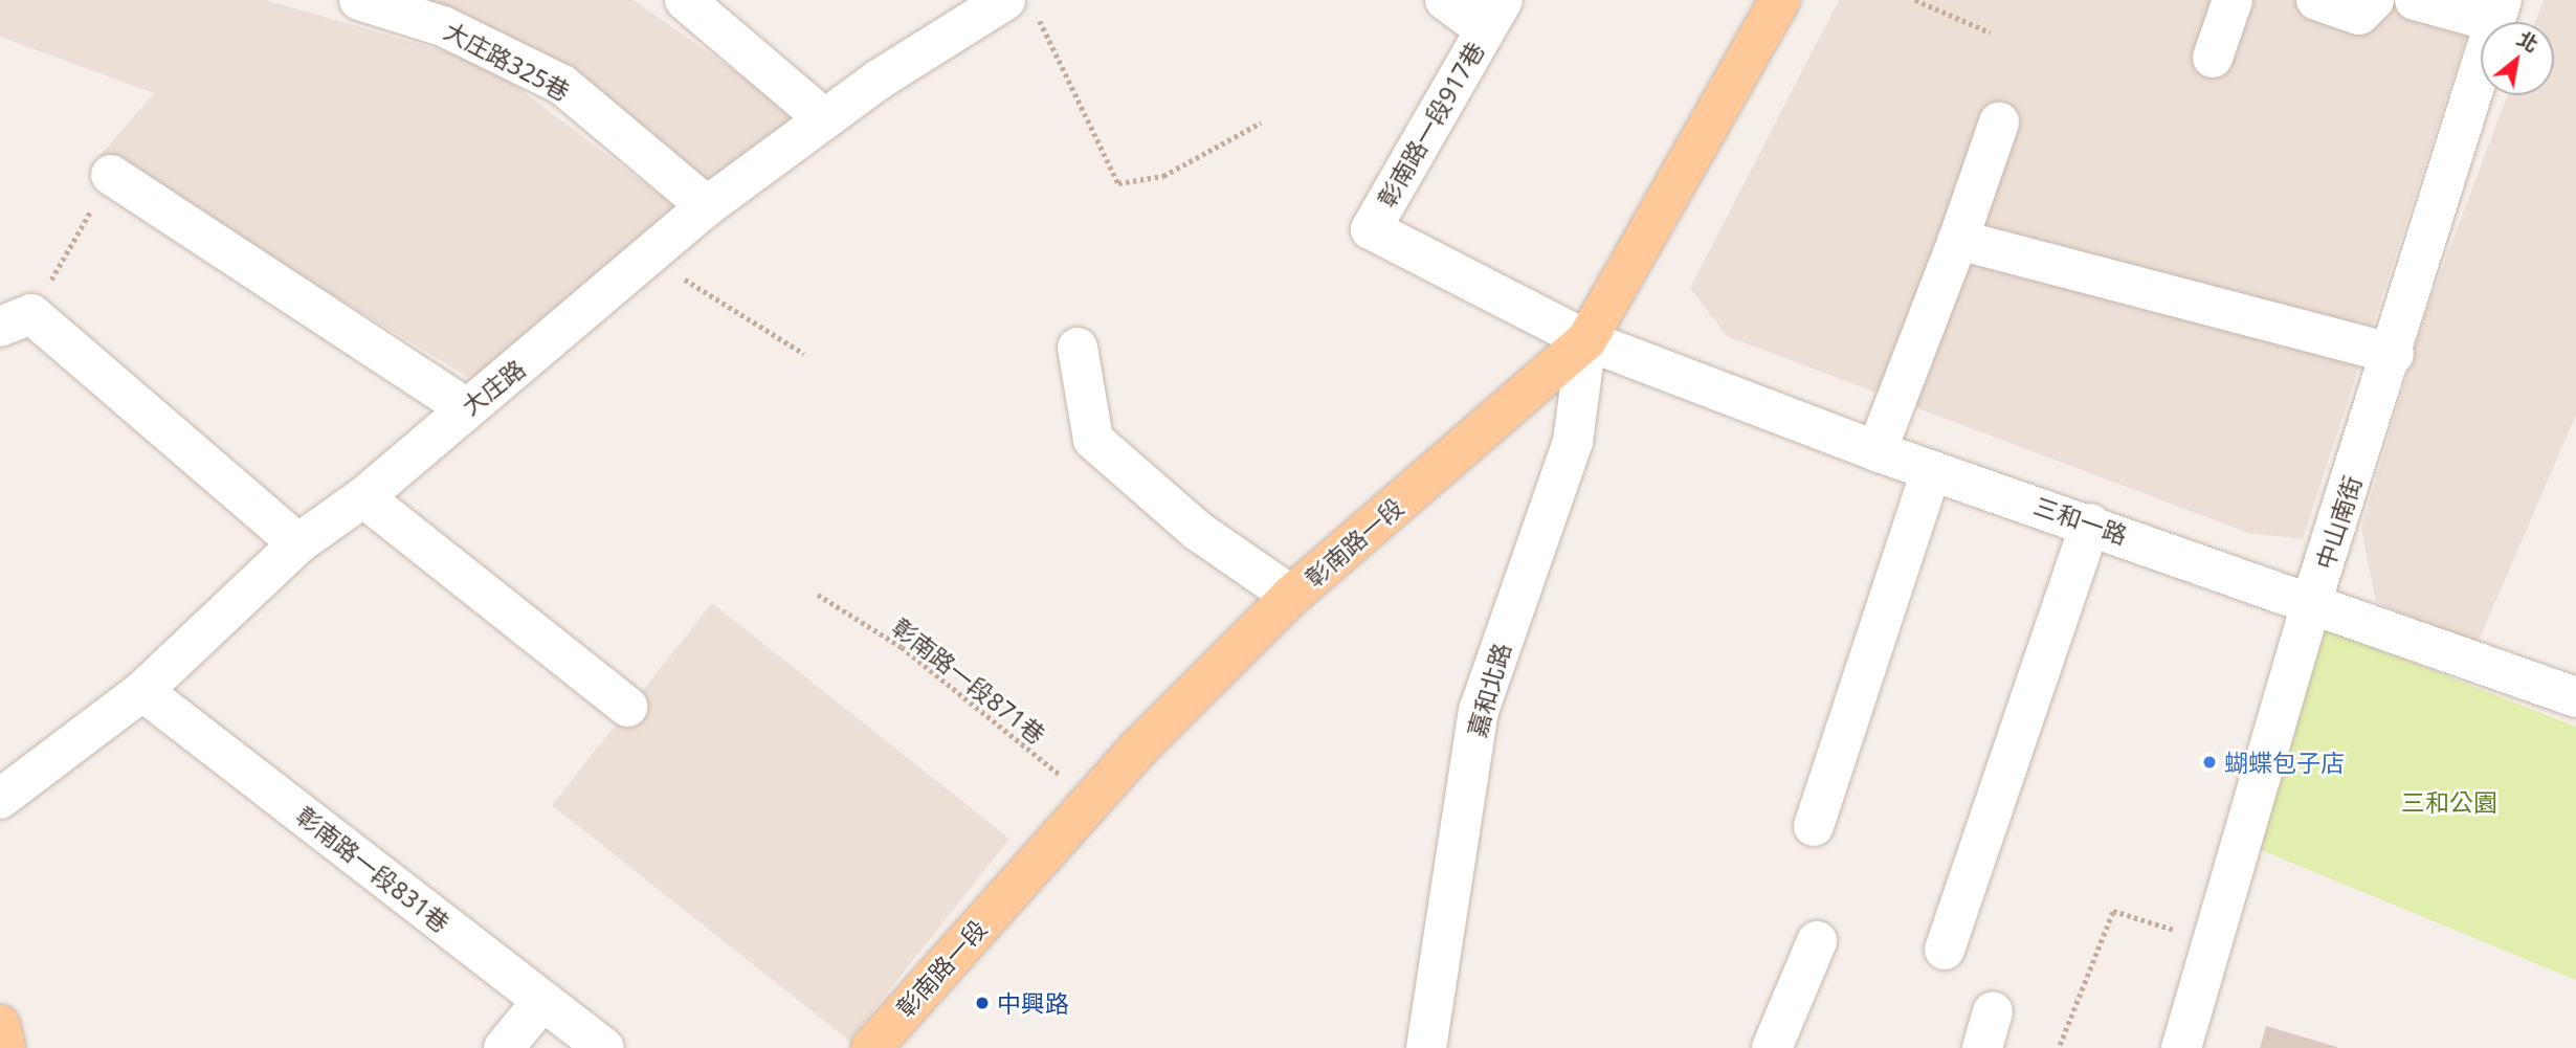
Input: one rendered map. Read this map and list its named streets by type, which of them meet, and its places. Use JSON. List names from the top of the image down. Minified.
{"streets":{"main road":["彰南路一段"],"street":["大庄路325巷","彰南路一段917巷","大庄路","三和一路","中山南街","嘉和北路","彰南路一段831巷"],"path":["彰南路一段871巷"]},"crossings":[["大庄路325巷","大庄路"],["彰南路一段917巷","三和一路"],["彰南路一段917巷","彰南路一段"],["彰南路一段917巷","嘉和北路"],["大庄路","彰南路一段831巷"],["三和一路","中山南街"],["三和一路","彰南路一段"],["三和一路","嘉和北路"],["彰南路一段","彰南路一段871巷"],["彰南路一段","嘉和北路"]],"parks":["三和公園"],"places":["蝴蝶包子店","中興路"],"north":"top right"}
